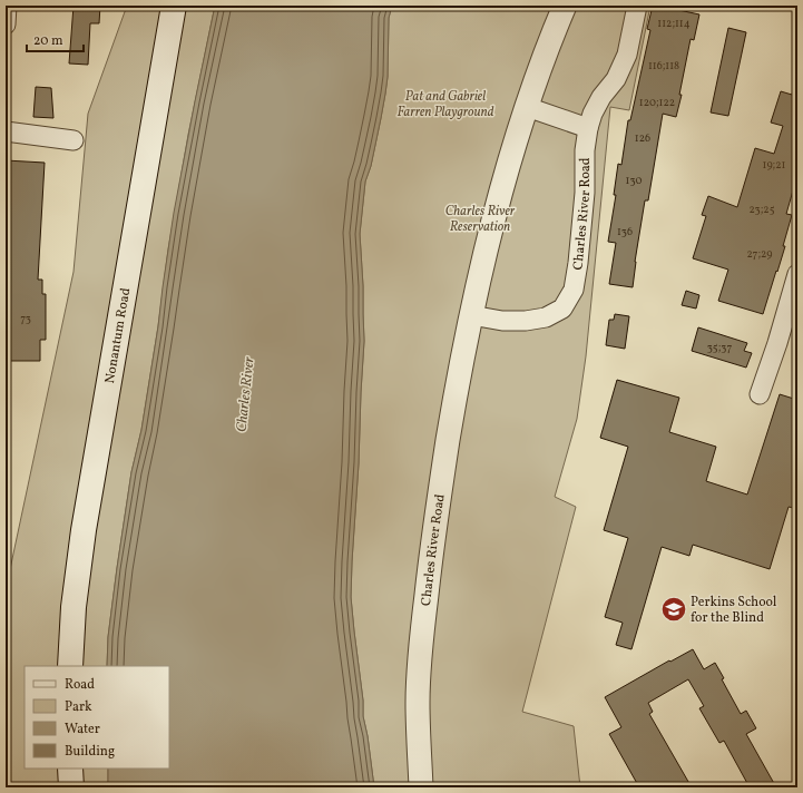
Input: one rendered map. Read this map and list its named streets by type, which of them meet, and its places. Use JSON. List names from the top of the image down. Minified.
{"streets":{"main road":["Nonantum Road"],"street":["Charles River Road"]},"water":["Charles River"],"parks":["Pat and Gabriel Farren Playground","Charles River Reservation"],"places":{"school or university":["Perkins School for the Blind"]},"house_numbers":["112;114","116;118","120;122","126","19;21","130","23;25","136","27;29","73","35;37"],"legend":["Road","Park","Water","Building"],"scale_bar":"20 m"}
